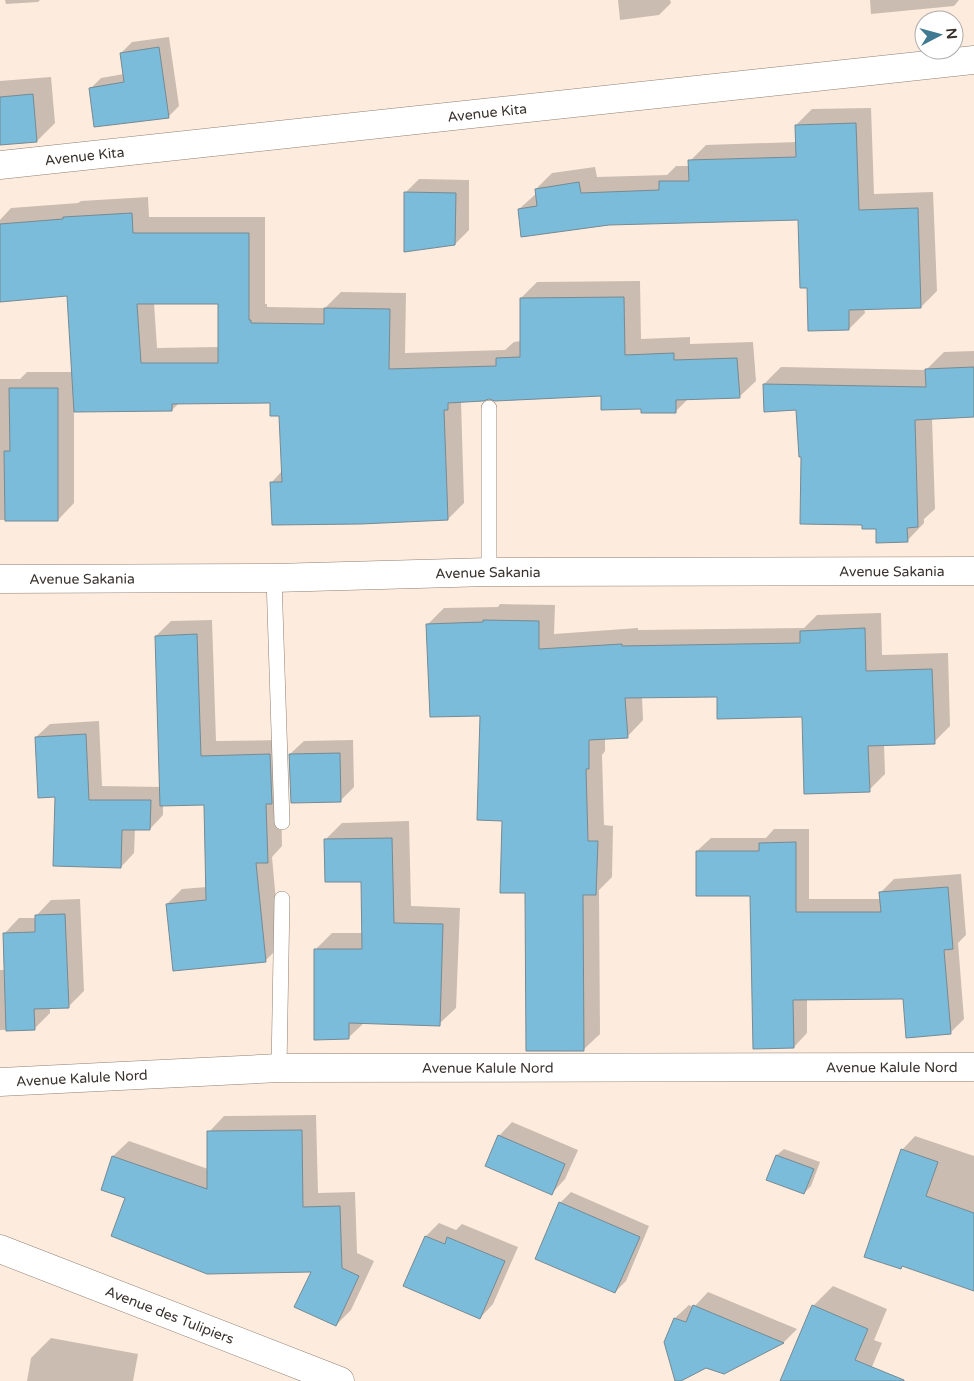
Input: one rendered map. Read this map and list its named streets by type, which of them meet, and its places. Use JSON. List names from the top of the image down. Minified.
{"streets":{"street":["Avenue Kita","Avenue Sakania","Avenue Kalule Nord","Avenue des Tulipiers"]},"north":"right"}
